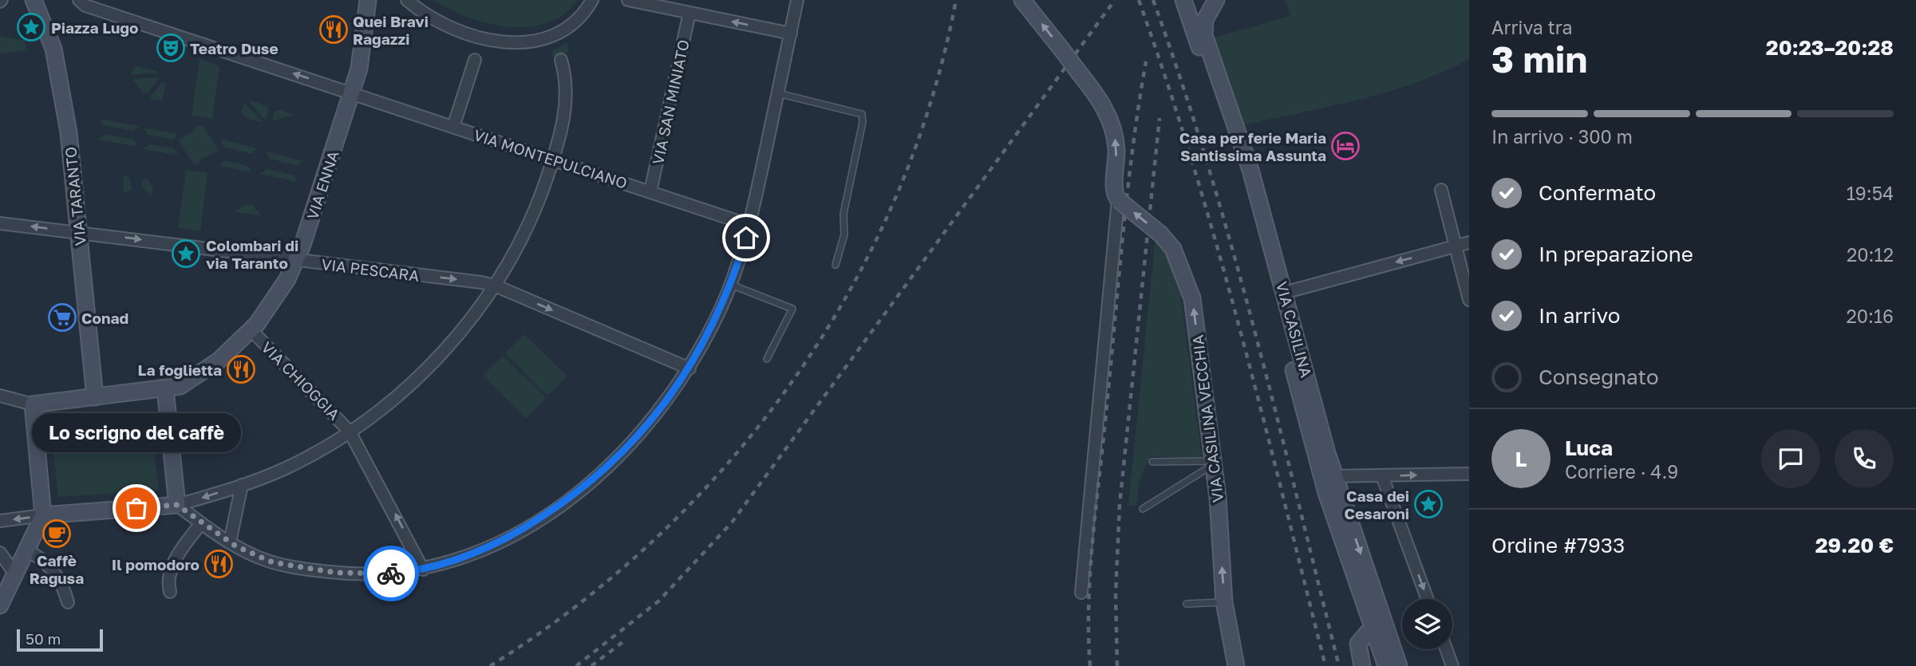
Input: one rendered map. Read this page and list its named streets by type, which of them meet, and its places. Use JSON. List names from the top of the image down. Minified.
{"streets":{"main road":["VIA ENNA","VIA TARANTO","VIA CASILINA","VIA CASILINA VECCHIA"],"street":["VIA SAN MINIATO","VIA MONTEPULCIANO","VIA PESCARA","VIA CHIOGGIA"]},"crossings":[["VIA SAN MINIATO","VIA MONTEPULCIANO"],["VIA MONTEPULCIANO","VIA ENNA"],["VIA ENNA","VIA TARANTO"],["VIA ENNA","VIA PESCARA"],["VIA ENNA","VIA CHIOGGIA"],["VIA TARANTO","VIA PESCARA"]],"one_way":["VIA MONTEPULCIANO","VIA CHIOGGIA","VIA CASILINA VECCHIA"],"places":{"place":["Piazza Lugo","Colombari di via Taranto","Casa dei Cesaroni"],"restaurant":["Quei Bravi Ragazzi","La foglietta","Il pomodoro"],"theatre":["Teatro Duse"],"hotel":["Casa per ferie Maria Santissima Assunta"],"supermarket":["Conad"],"other":["Lo scrigno del caffè"],"cafe":["Caffè Ragusa"]},"scale_bar":"50 m","page":{"heading":["3 min","Arriva tra","20:23–20:28"],"panel":["Luca","Corriere · 4.9","Ordine #7933","29.20 €"],"bar":"In arrivo · 300 m","list":[["Confermato","19:54"],["In preparazione","20:12"],["In arrivo","20:16"],"Consegnato"],"bubble":"Lo scrigno del caffè","round":"L","scale":"50 m"}}
